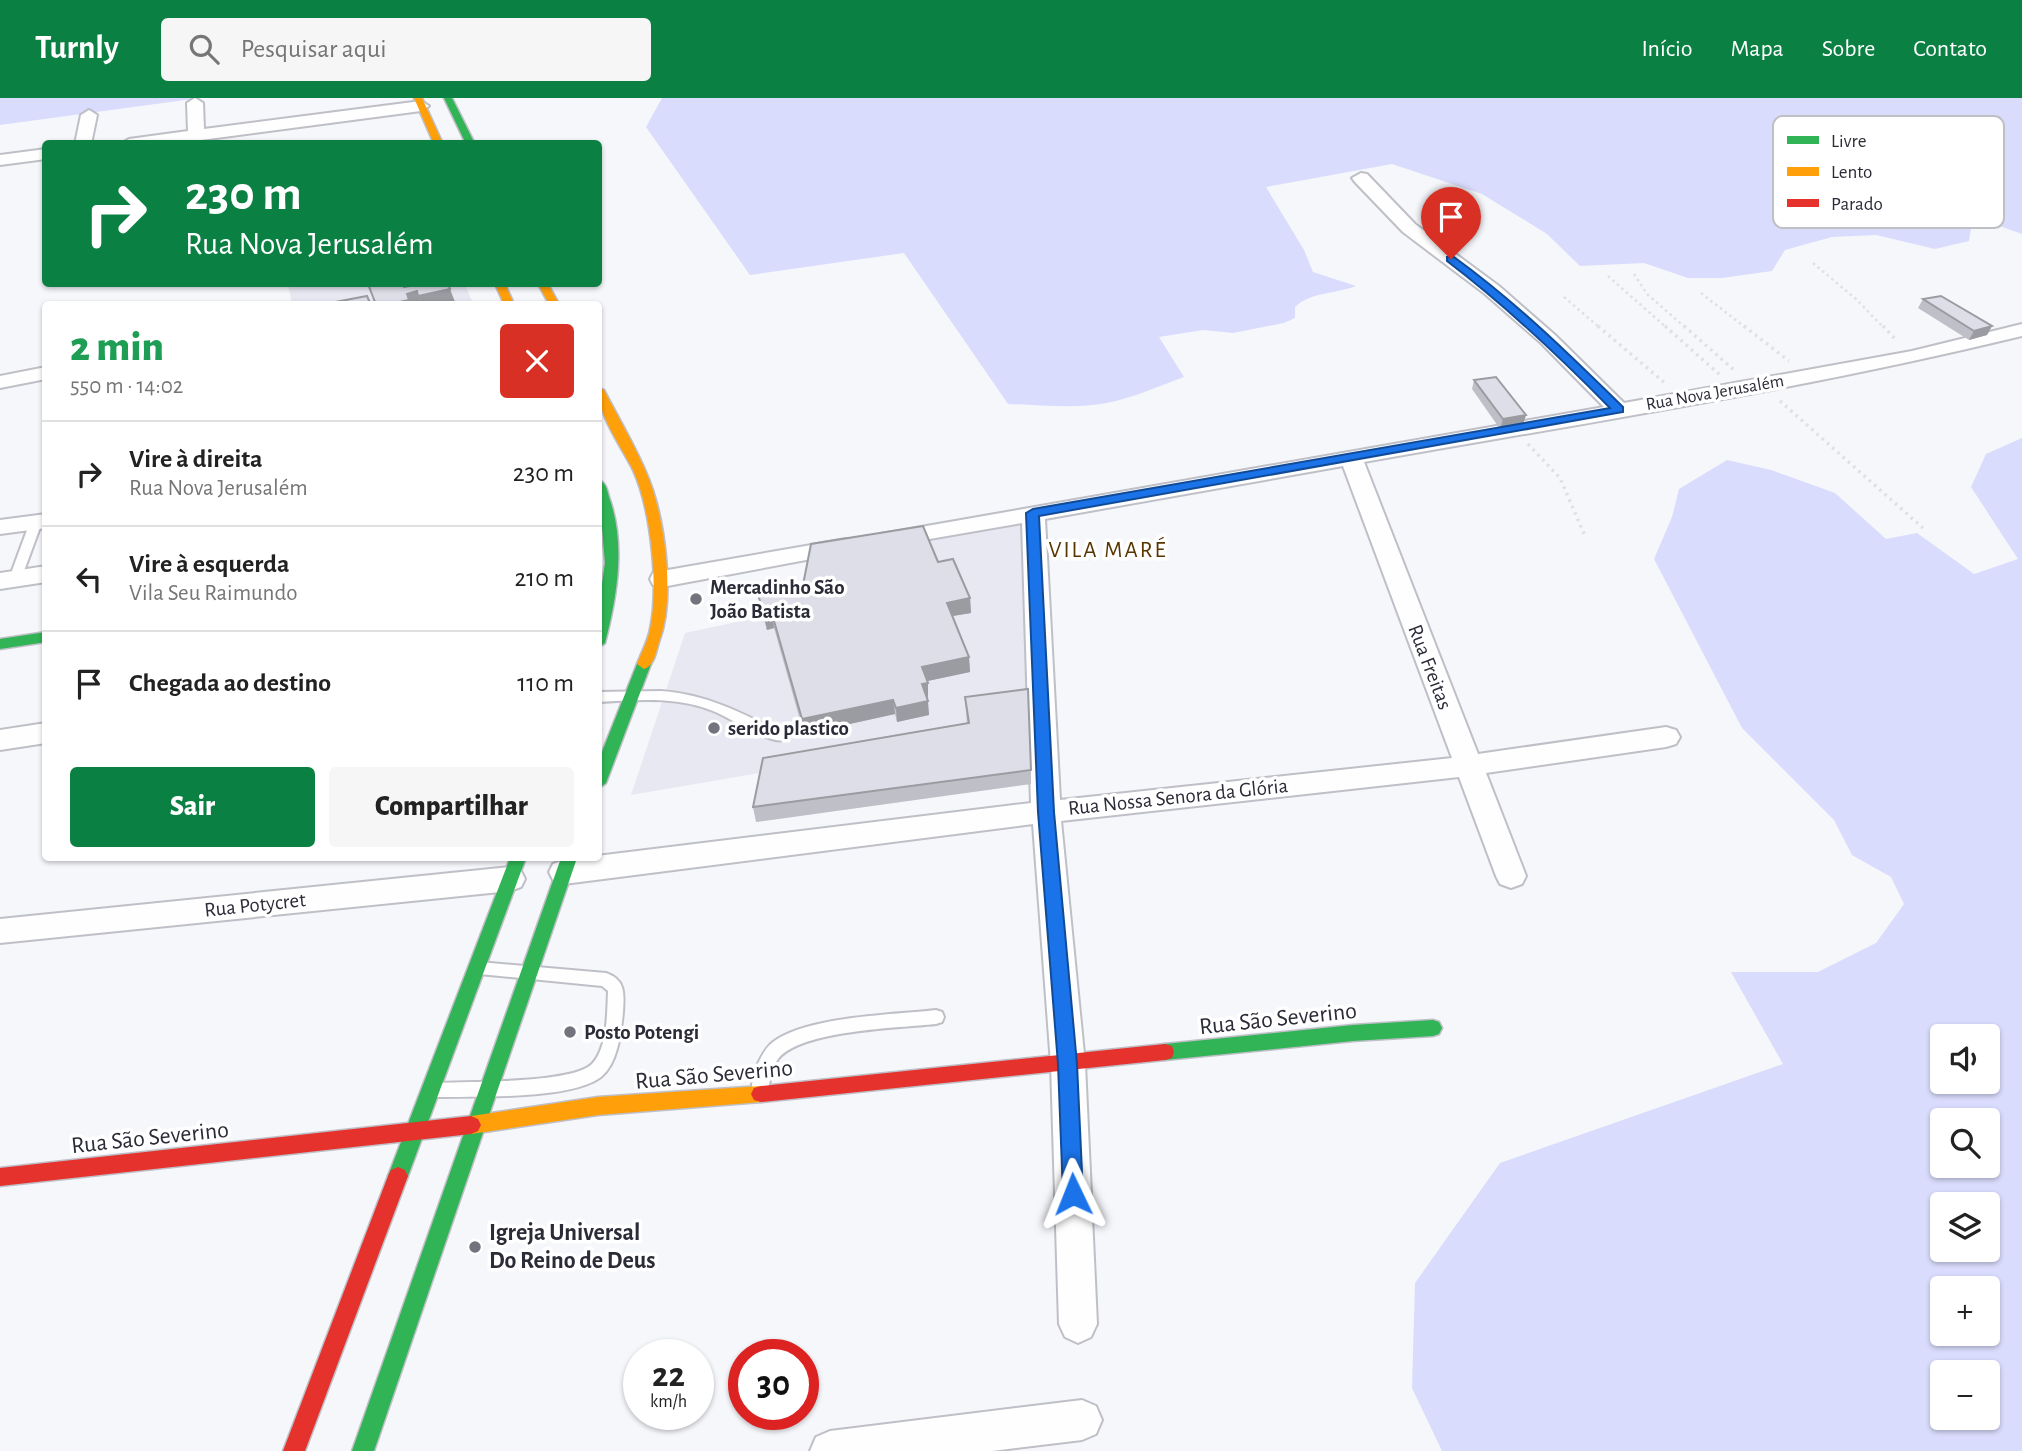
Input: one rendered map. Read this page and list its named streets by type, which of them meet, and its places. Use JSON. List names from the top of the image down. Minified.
{"streets":{"main road":["Rua São Severino"],"street":["Rua Nova Jerusalém","Rua Freitas","Rua Nossa Senora da Glória","Rua Potycret"]},"crossings":[["Rua Nova Jerusalém","Rua Freitas"],["Rua Freitas","Rua Nossa Senora da Glória"]],"districts":["VILA MARÉ"],"places":["Mercadinho São João Batista","serido plastico","Posto Potengi","Igreja Universal Do Reino de Deus"],"legend":["Livre","Lento","Parado"],"page":{"header":"Turnly","search":"Pesquisar aqui","nav":["Início","Mapa","Sobre","Contato"],"turn":["230 m","Rua Nova Jerusalém"],"heading":["2 min","550 m · 14:02"],"list":[{"name":"Vire à direita","note":"Rua Nova Jerusalém","value":"230 m"},{"name":"Vire à esquerda","note":"Vila Seu Raimundo","value":"210 m"},{"name":"Chegada ao destino","value":"110 m"}],"buttons":["Sair","Compartilhar"],"map_buttons":["+","−"],"speed":"22 km/h","limit":"30"}}
